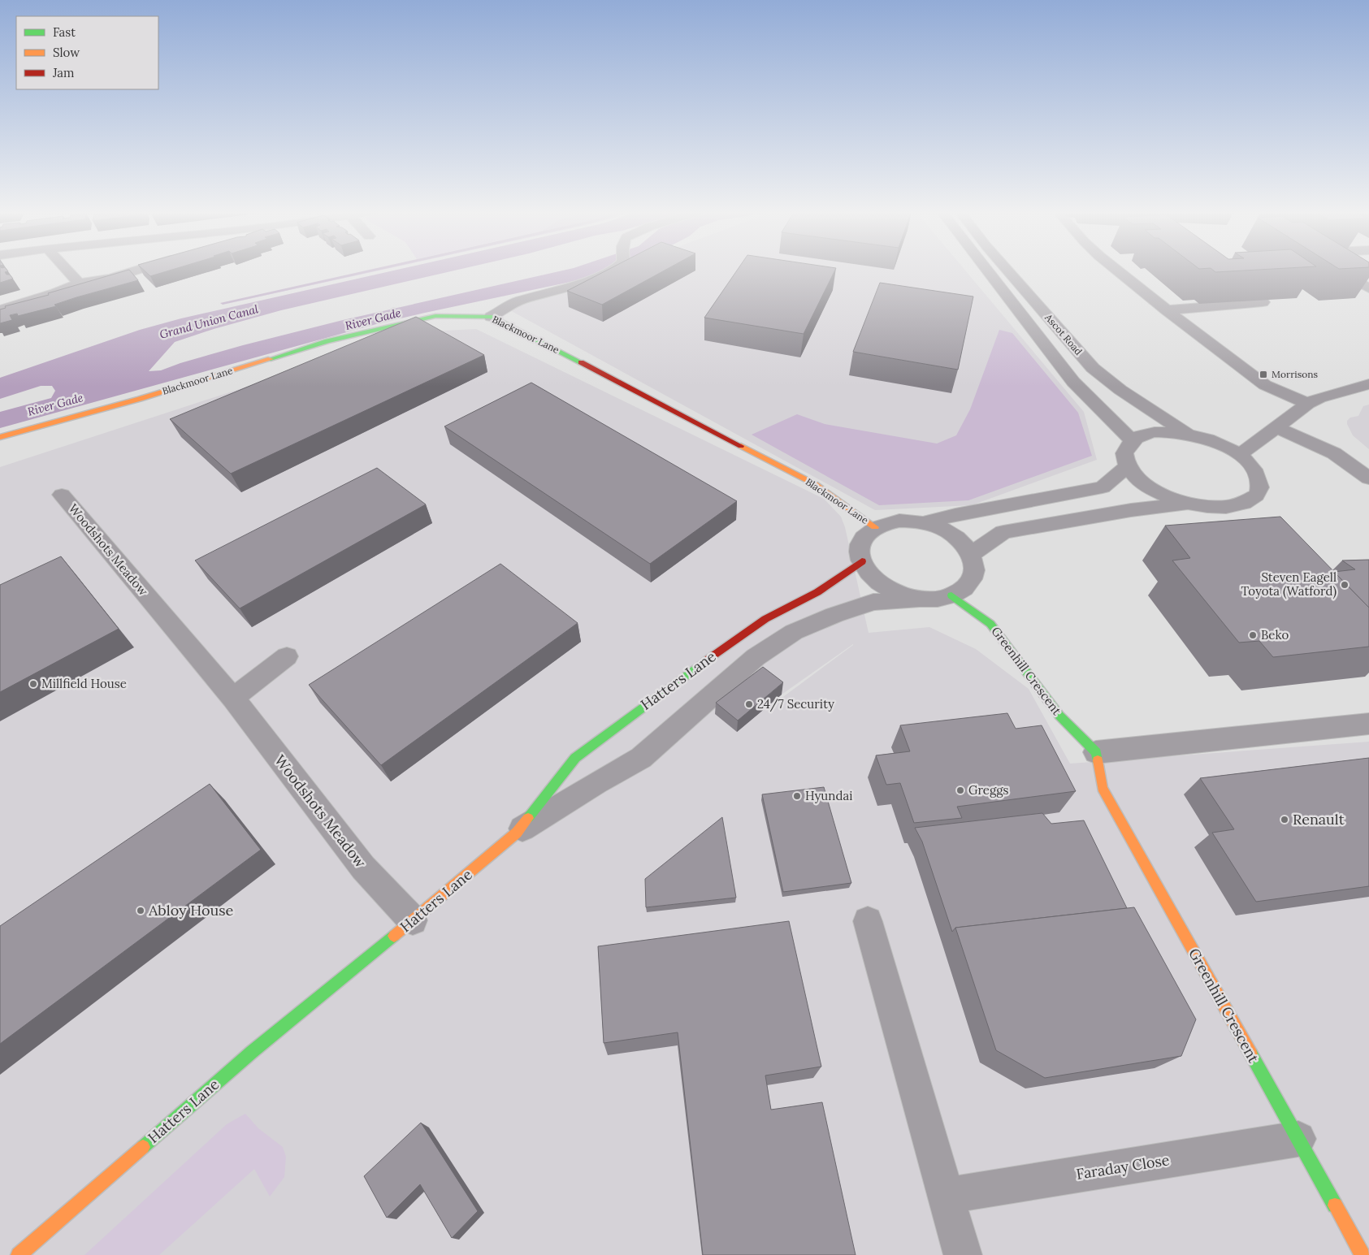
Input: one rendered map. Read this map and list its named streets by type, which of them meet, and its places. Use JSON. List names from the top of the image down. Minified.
{"streets":{"street":["Blackmoor Lane","Ascot Road","Woodshots Meadow","Greenhill Crescent","Hatters Lane","Faraday Close"]},"crossings":[["Blackmoor Lane","Greenhill Crescent"],["Blackmoor Lane","Hatters Lane"],["Woodshots Meadow","Hatters Lane"],["Greenhill Crescent","Hatters Lane"],["Greenhill Crescent","Faraday Close"]],"water":["River Gade","Grand Union Canal"],"places":{"transit":["Morrisons"],"other":["Steven Eagell Toyota (Watford)","Beko","Millfield House","24/7 Security","Greggs","Hyundai","Renault","Abloy House"]},"legend":["Fast","Slow","Jam"]}
